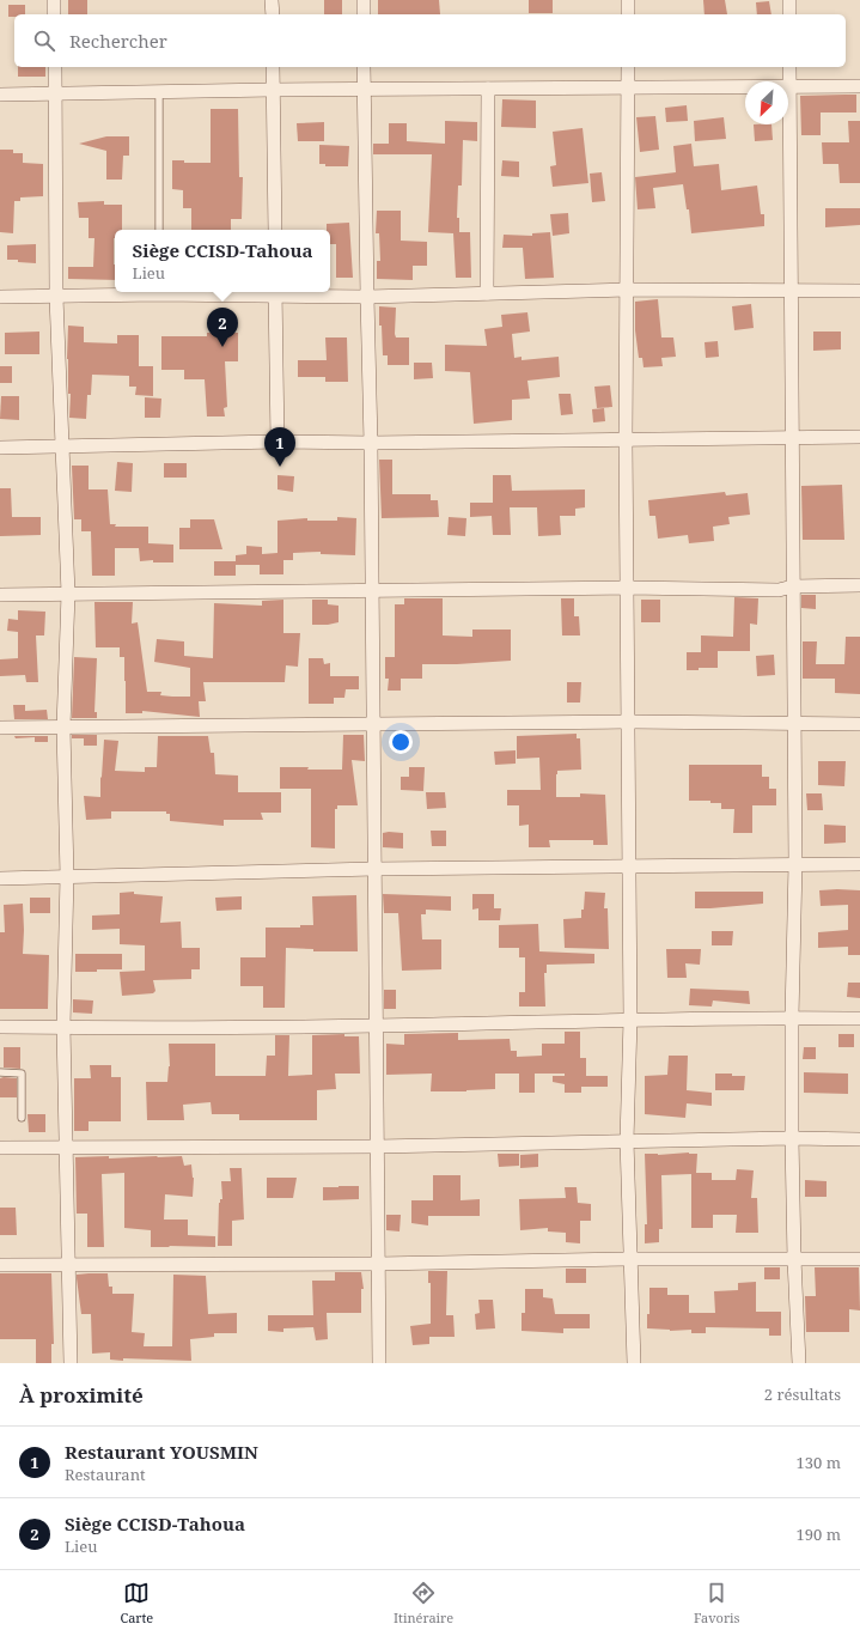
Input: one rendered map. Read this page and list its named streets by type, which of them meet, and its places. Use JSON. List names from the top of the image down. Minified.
{"north":"bottom left","page":{"search":"Rechercher","popup":["Siège CCISD-Tahoua","Lieu"],"pins":["2","1"],"heading":["À proximité","2 résultats"],"list":[{"mark":"1","name":"Restaurant YOUSMIN","note":"Restaurant","value":"130 m"},{"mark":"2","name":"Siège CCISD-Tahoua","note":"Lieu","value":"190 m"}],"nav":["Carte","Itinéraire","Favoris"]}}
